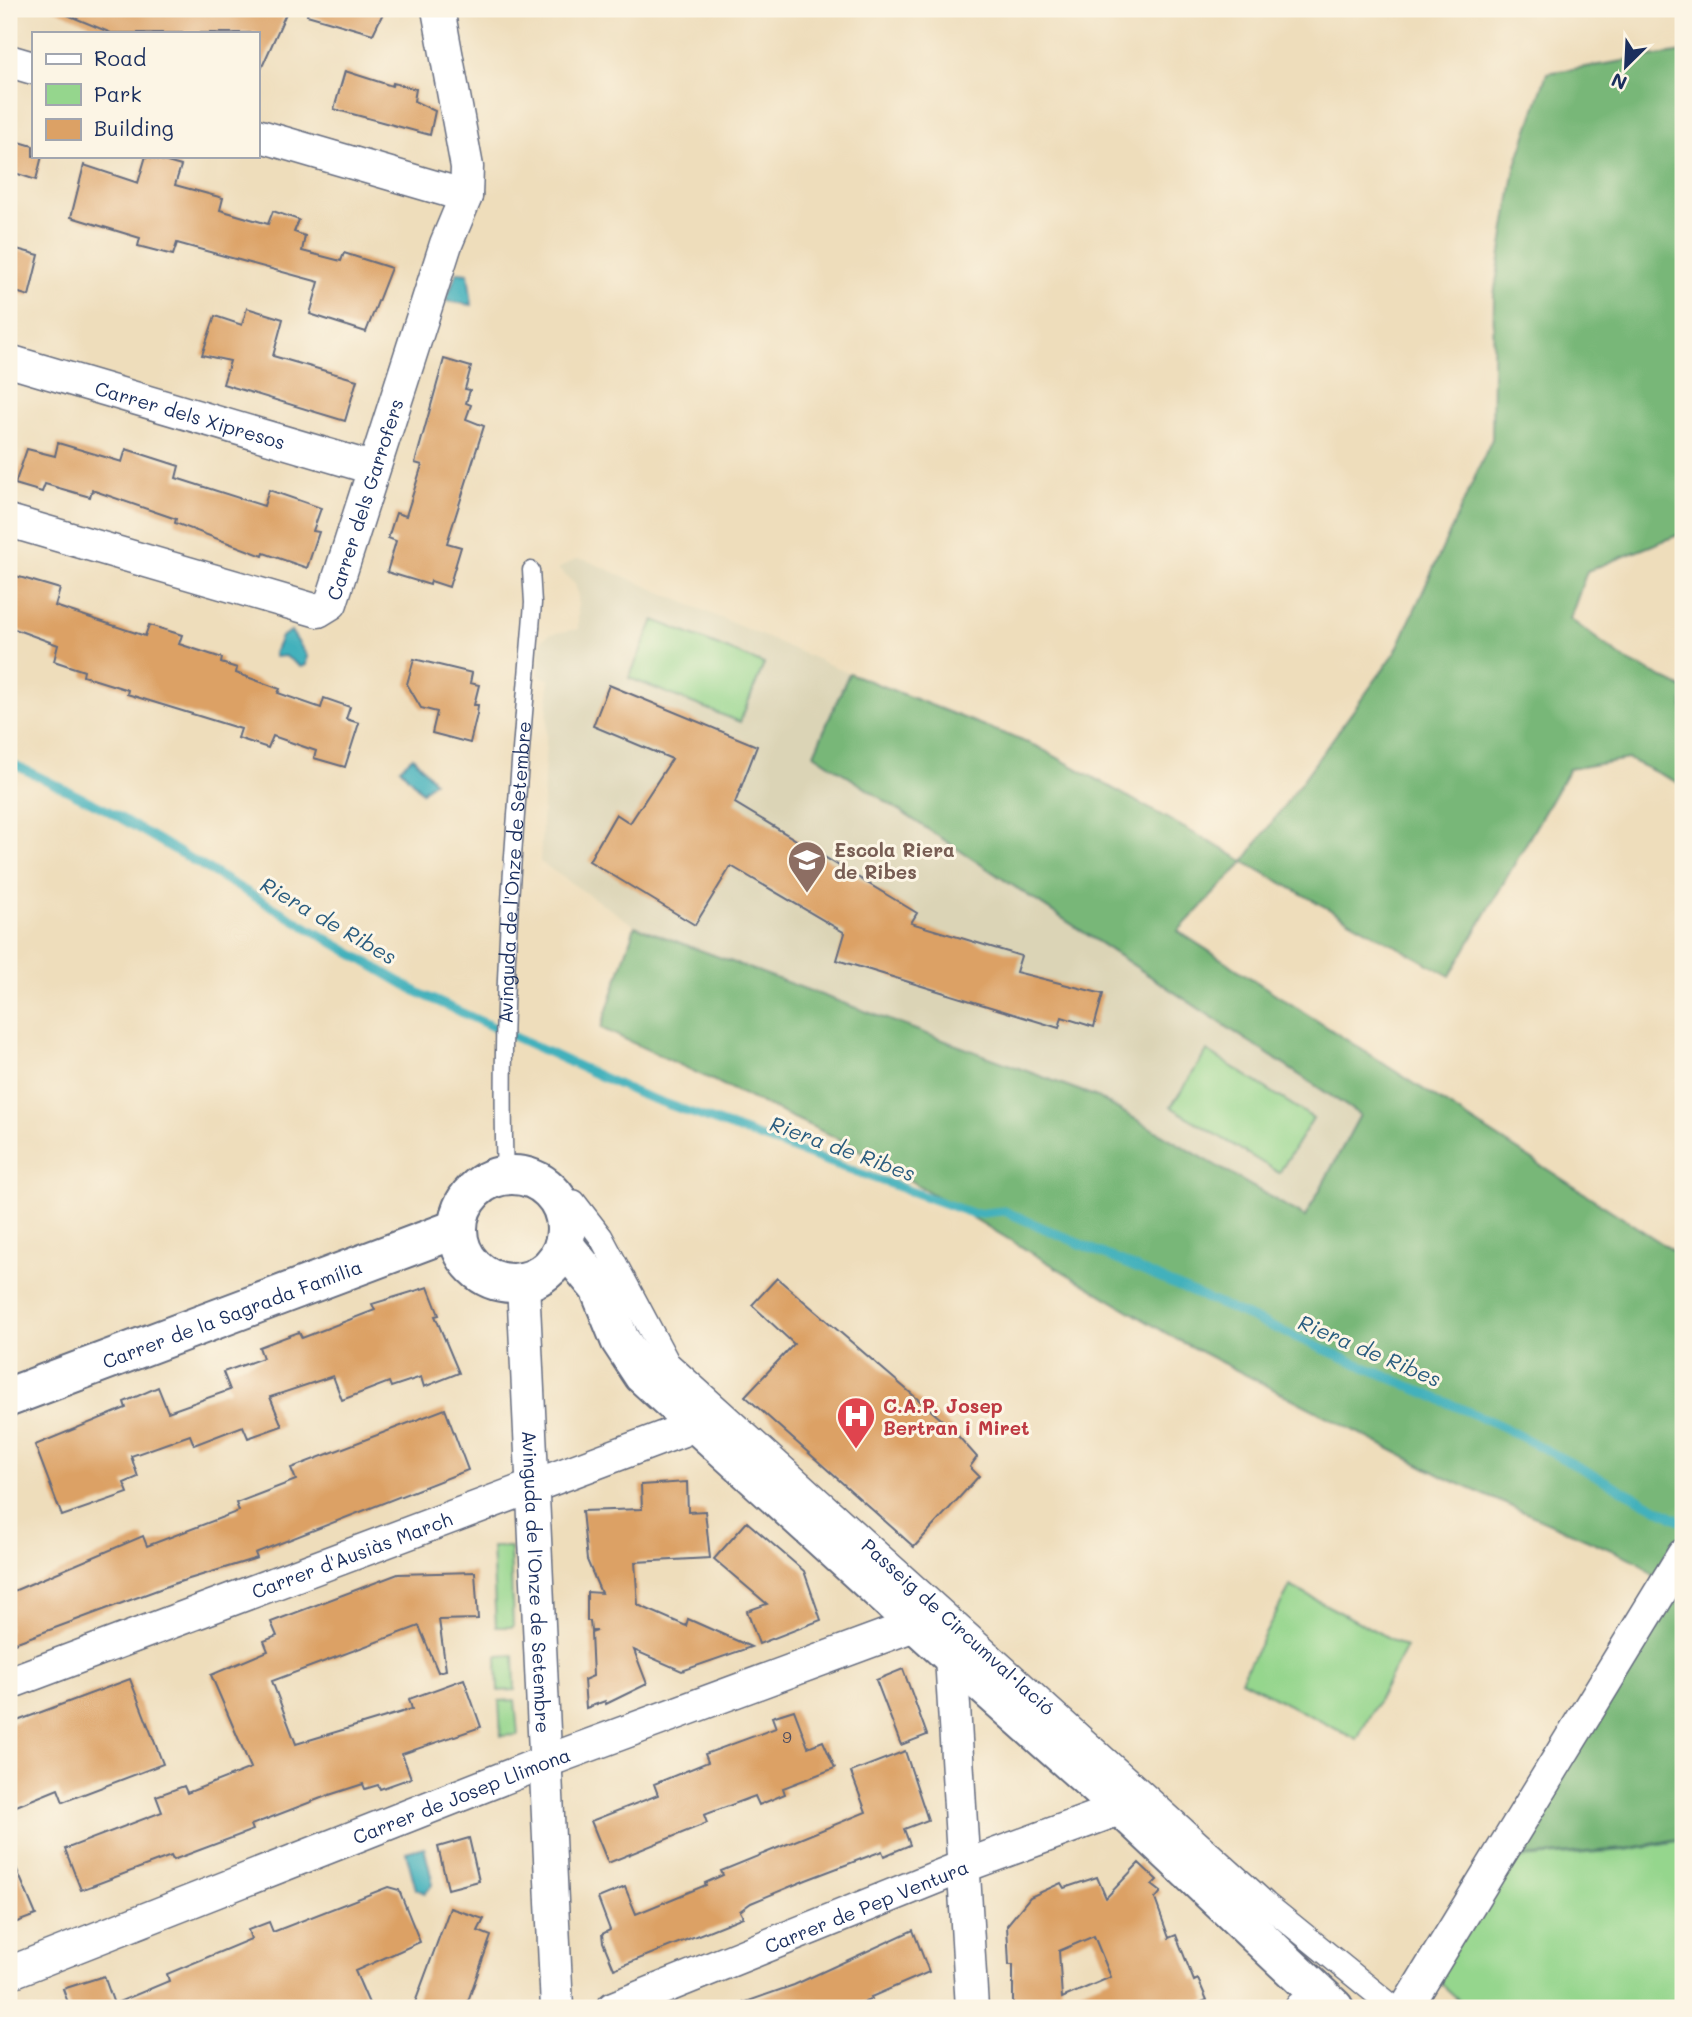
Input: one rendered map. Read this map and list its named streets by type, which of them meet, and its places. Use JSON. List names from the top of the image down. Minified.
{"streets":{"street":["Carrer dels Xipresos","Carrer dels Garrofers","Avinguda de l'Onze de Setembre","Carrer de la Sagrada Família","Carrer d'Ausiàs March","Passeig de Circumval·lació","Carrer de Josep Llimona","Carrer de Pep Ventura"]},"crossings":[["Carrer dels Xipresos","Carrer dels Garrofers"],["Avinguda de l'Onze de Setembre","Carrer de la Sagrada Família"],["Avinguda de l'Onze de Setembre","Carrer d'Ausiàs March"],["Avinguda de l'Onze de Setembre","Passeig de Circumval·lació"],["Avinguda de l'Onze de Setembre","Carrer de Josep Llimona"],["Carrer de la Sagrada Família","Passeig de Circumval·lació"],["Carrer d'Ausiàs March","Passeig de Circumval·lació"],["Passeig de Circumval·lació","Carrer de Josep Llimona"],["Passeig de Circumval·lació","Carrer de Pep Ventura"]],"water":["Riera de Ribes"],"places":{"school or university":["Escola Riera de Ribes"],"hospital":["C.A.P. Josep Bertran i Miret"]},"house_numbers":["9"],"legend":["Road","Park","Building"],"north":"bottom left"}
